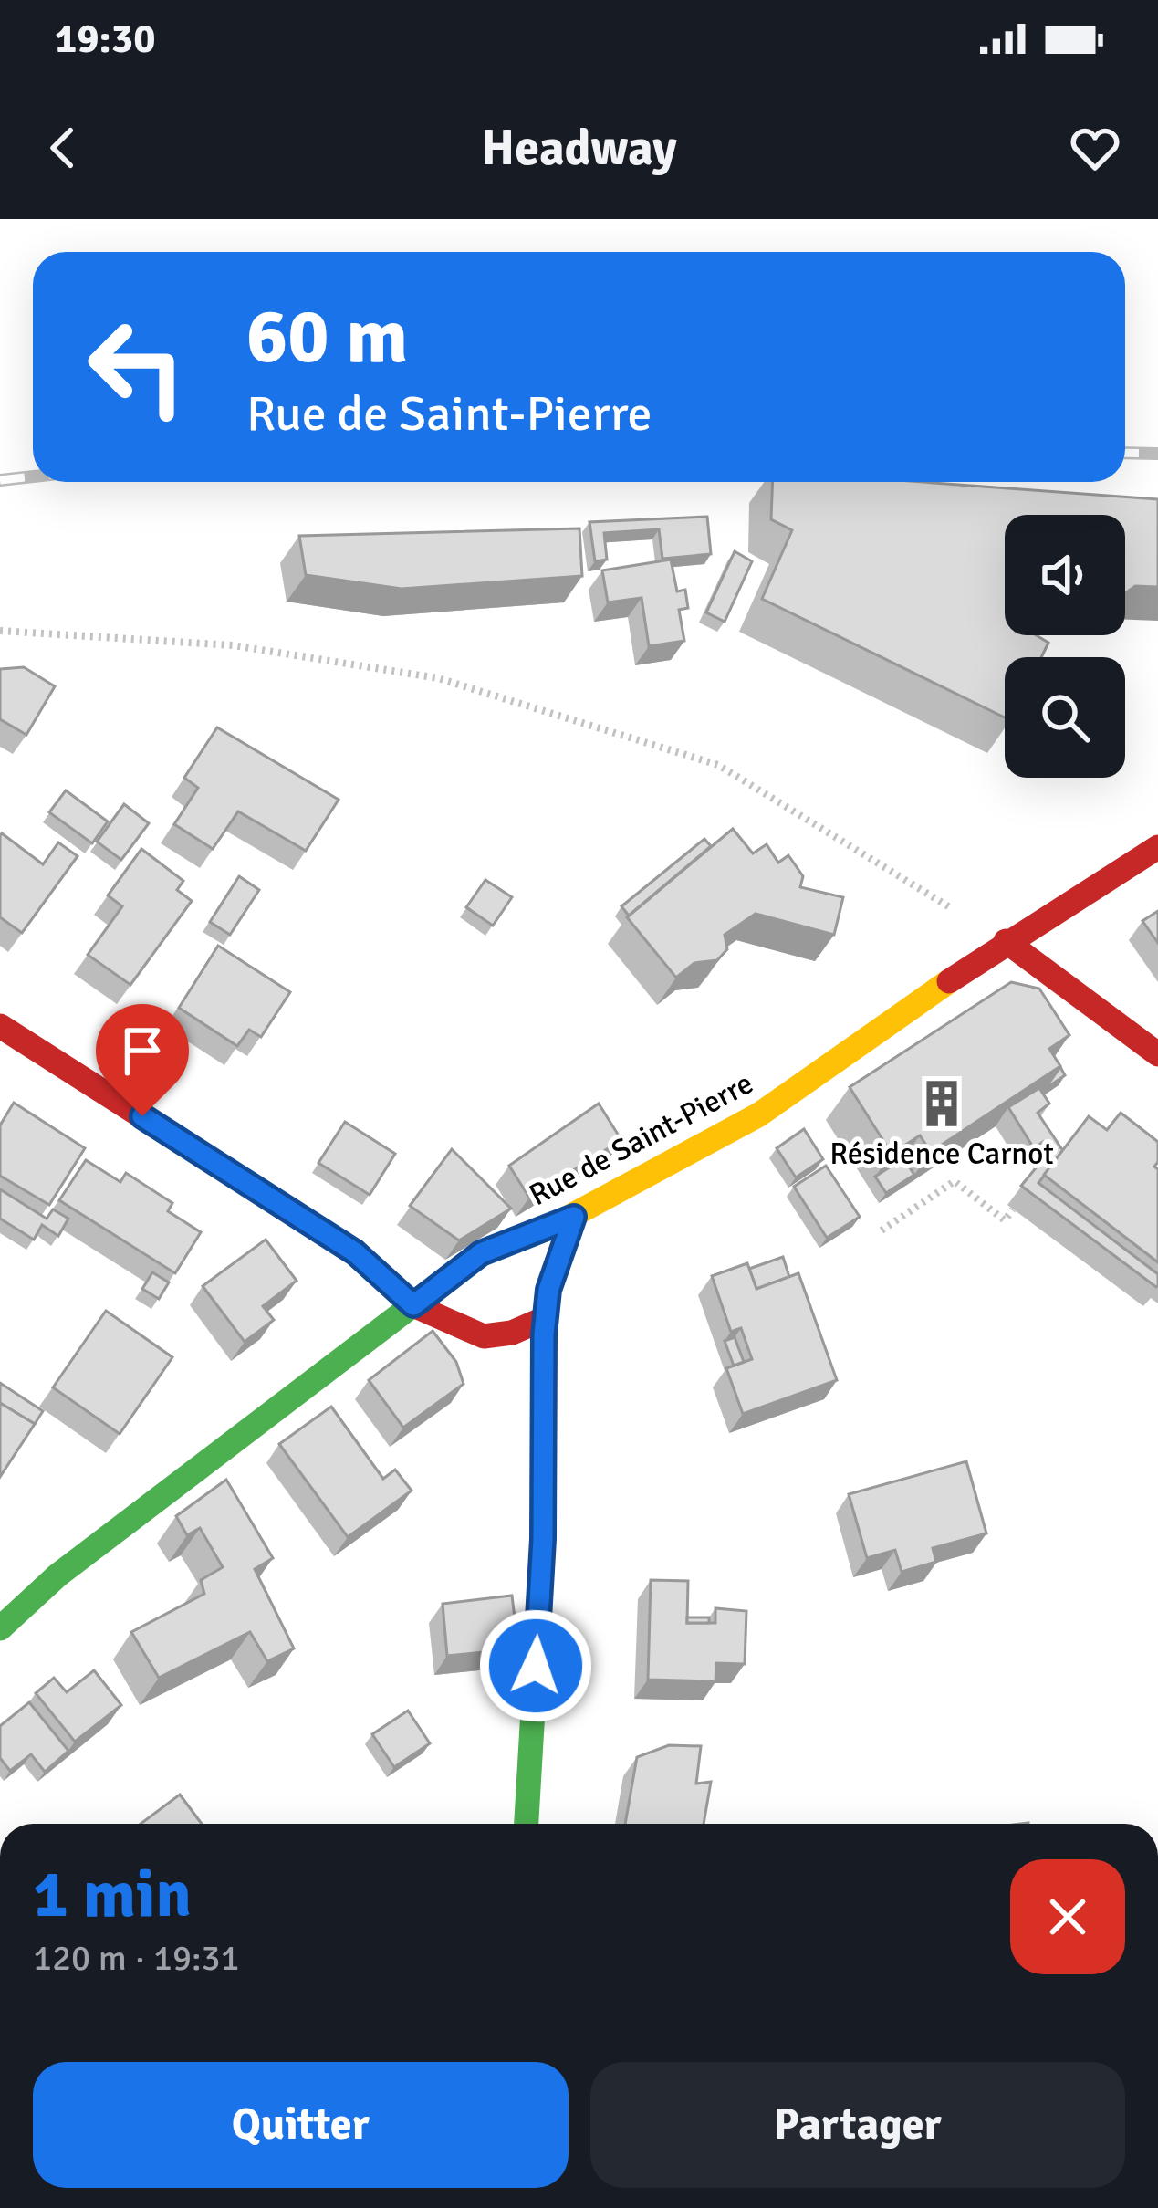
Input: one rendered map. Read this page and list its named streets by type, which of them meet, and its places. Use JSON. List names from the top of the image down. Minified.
{"streets":{"street":["Rue de Saint-Pierre"]},"places":{"building":["Résidence Carnot"]},"page":{"status":"19:30","header":"Headway","turn":["60 m","Rue de Saint-Pierre"],"heading":["1 min","120 m · 19:31"],"buttons":["Quitter","Partager"]}}
